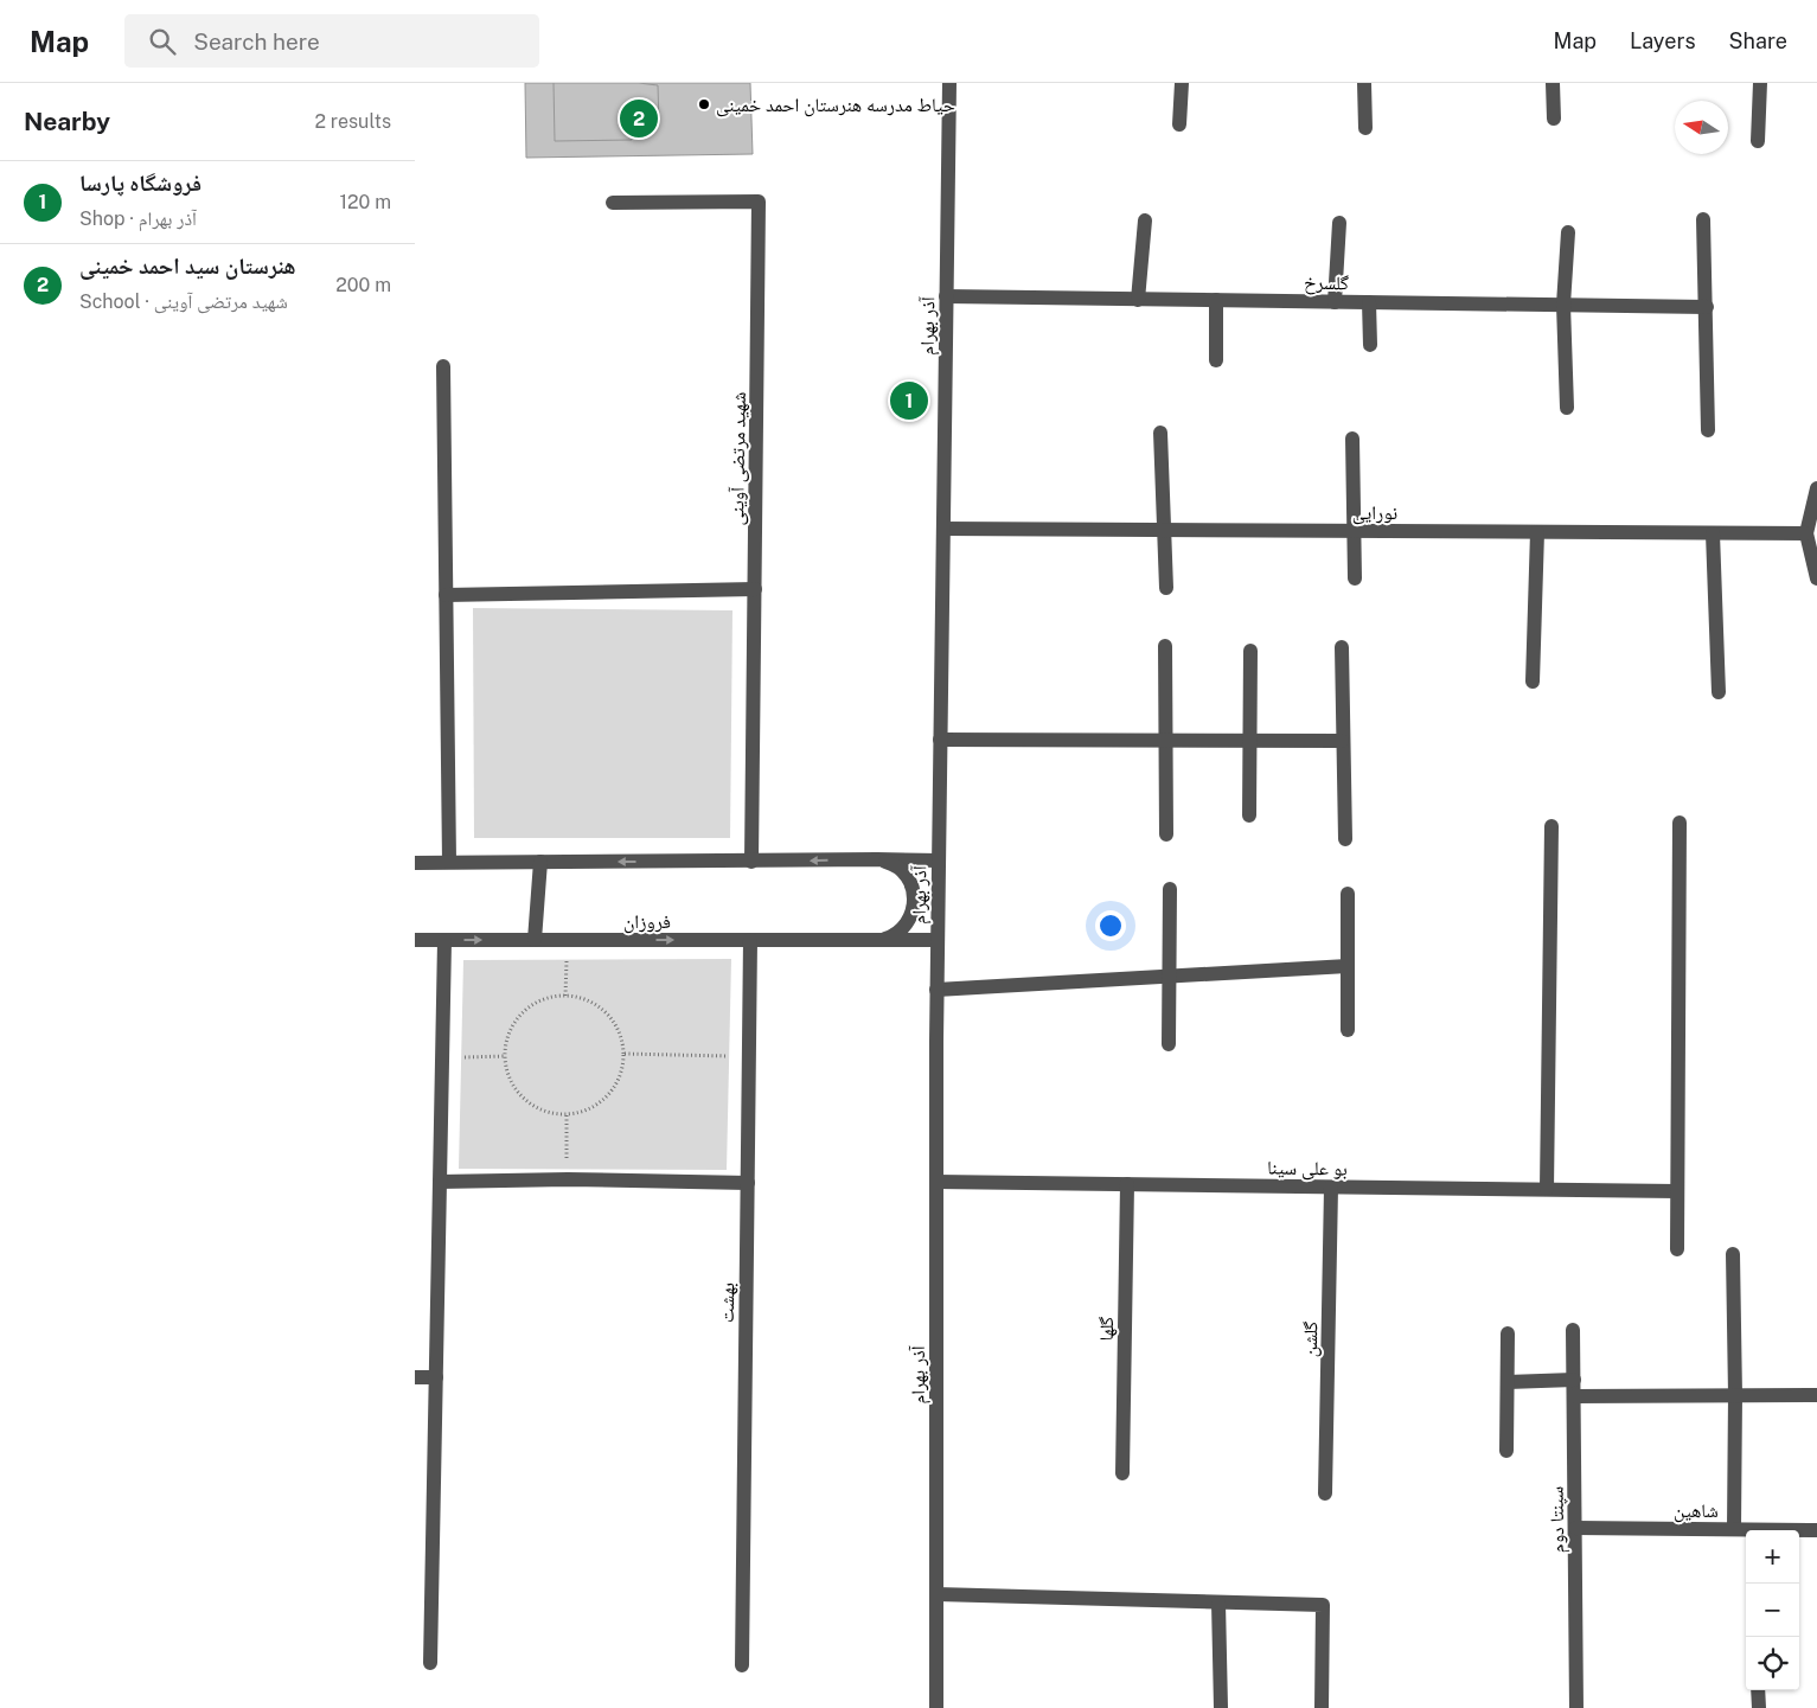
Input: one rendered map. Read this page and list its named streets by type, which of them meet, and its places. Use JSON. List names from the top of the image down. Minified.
{"streets":{"street":["گلسرخ","آذر بهرام","شهید مرتضی آوینی","نورایی","فروزان","بو علی سینا","بهشت","گلها","گلشن","شاهین","سپنتا دوم"]},"crossings":[["گلسرخ","آذر بهرام"],["آذر بهرام","نورایی"],["آذر بهرام","فروزان"],["آذر بهرام","بو علی سینا"],["فروزان","بهشت"],["بو علی سینا","گلها"],["بو علی سینا","گلشن"],["شاهین","سپنتا دوم"]],"places":["حیاط مدرسه هنرستان احمد خمینی"],"north":"left","page":{"header":"Map","search":"Search here","nav":["Map","Layers","Share"],"heading":["Nearby","2 results"],"pins":["2","1"],"list":[{"mark":"1","name":"فروشگاه پارسا","note":"Shop · آذر بهرام","value":"120 m"},{"mark":"2","name":"هنرستان سید احمد خمینی","note":"School · شهید مرتضی آوینی","value":"200 m"}],"map_buttons":["+","−"]}}
